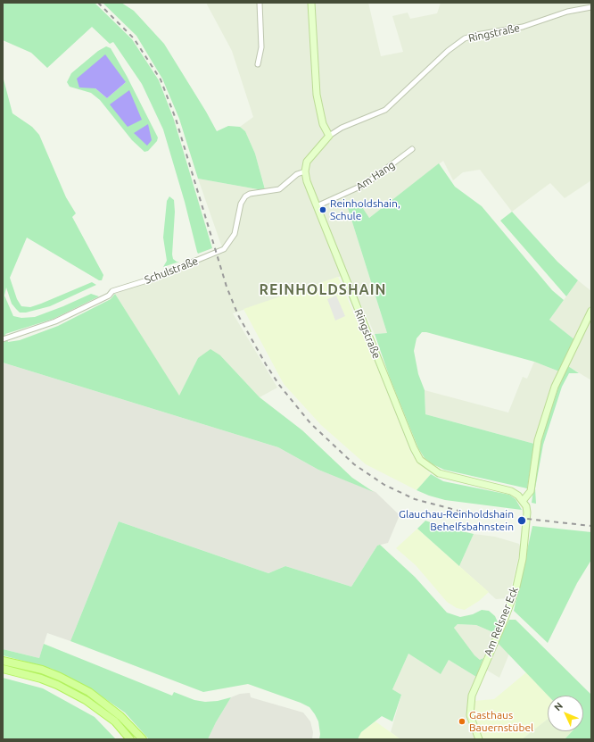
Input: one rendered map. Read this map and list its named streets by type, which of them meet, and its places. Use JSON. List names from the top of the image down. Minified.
{"streets":{"street":["Ringstraße","Am Hang","Schulstraße","Am Relsner Eck"]},"crossings":[["Ringstraße","Am Hang"],["Ringstraße","Schulstraße"],["Ringstraße","Am Relsner Eck"]],"districts":["REINHOLDSHAIN"],"places":["Reinholdshain, Schule","Glauchau-Reinholdshain Behelfsbahnstein","Gasthaus Bauernstübel"],"north":"top left"}
